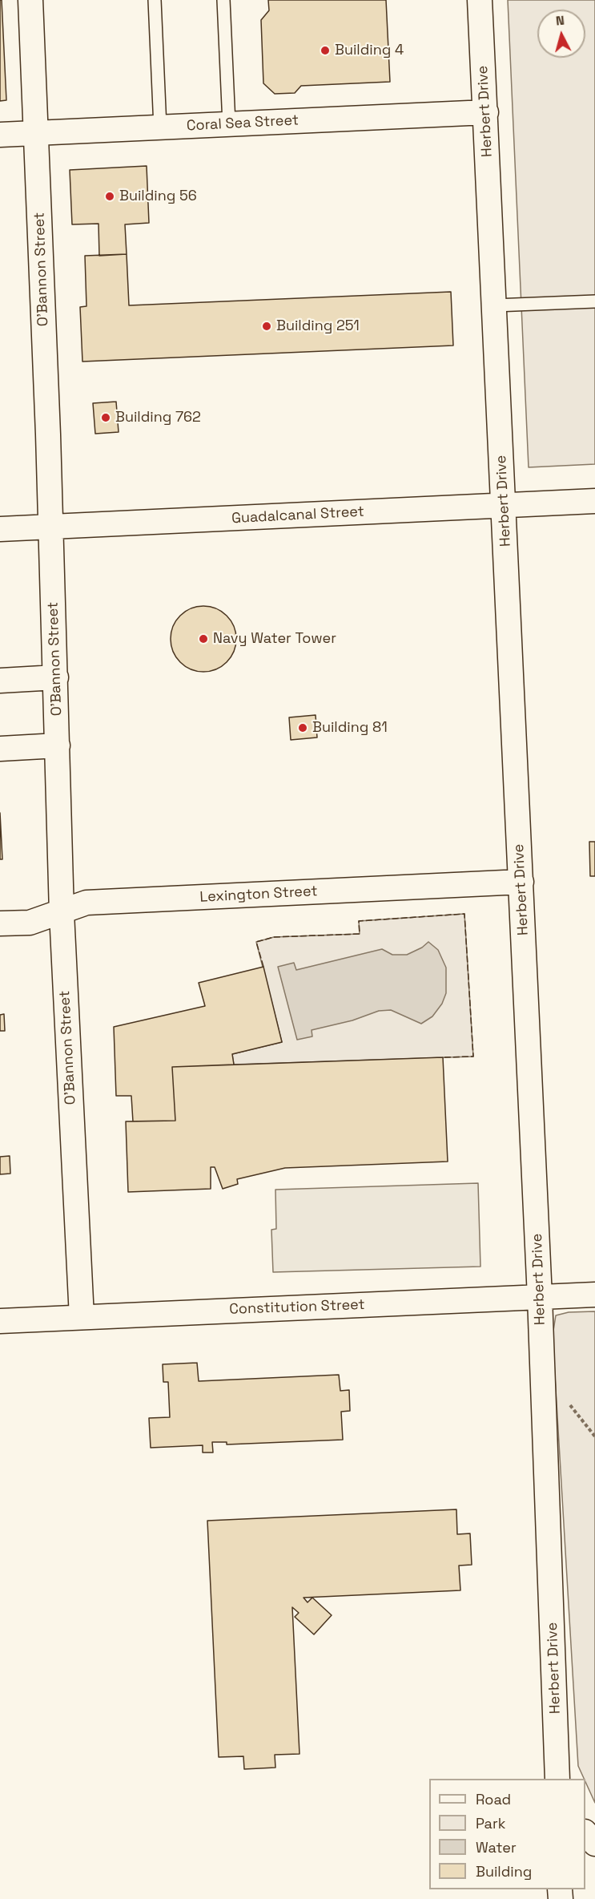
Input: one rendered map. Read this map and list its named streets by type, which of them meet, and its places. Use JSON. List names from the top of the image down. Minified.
{"streets":{"street":["Herbert Drive","Coral Sea Street","O'Bannon Street","Guadalcanal Street","Lexington Street","Constitution Street"]},"crossings":[["Herbert Drive","Coral Sea Street"],["Herbert Drive","Guadalcanal Street"],["Herbert Drive","Lexington Street"],["Herbert Drive","Constitution Street"],["Coral Sea Street","O'Bannon Street"],["O'Bannon Street","Guadalcanal Street"],["O'Bannon Street","Lexington Street"],["O'Bannon Street","Constitution Street"]],"places":["Building 4","Building 56","Building 251","Building 762","Navy Water Tower","Building 81"],"legend":["Road","Park","Water","Building"],"north":"top"}
